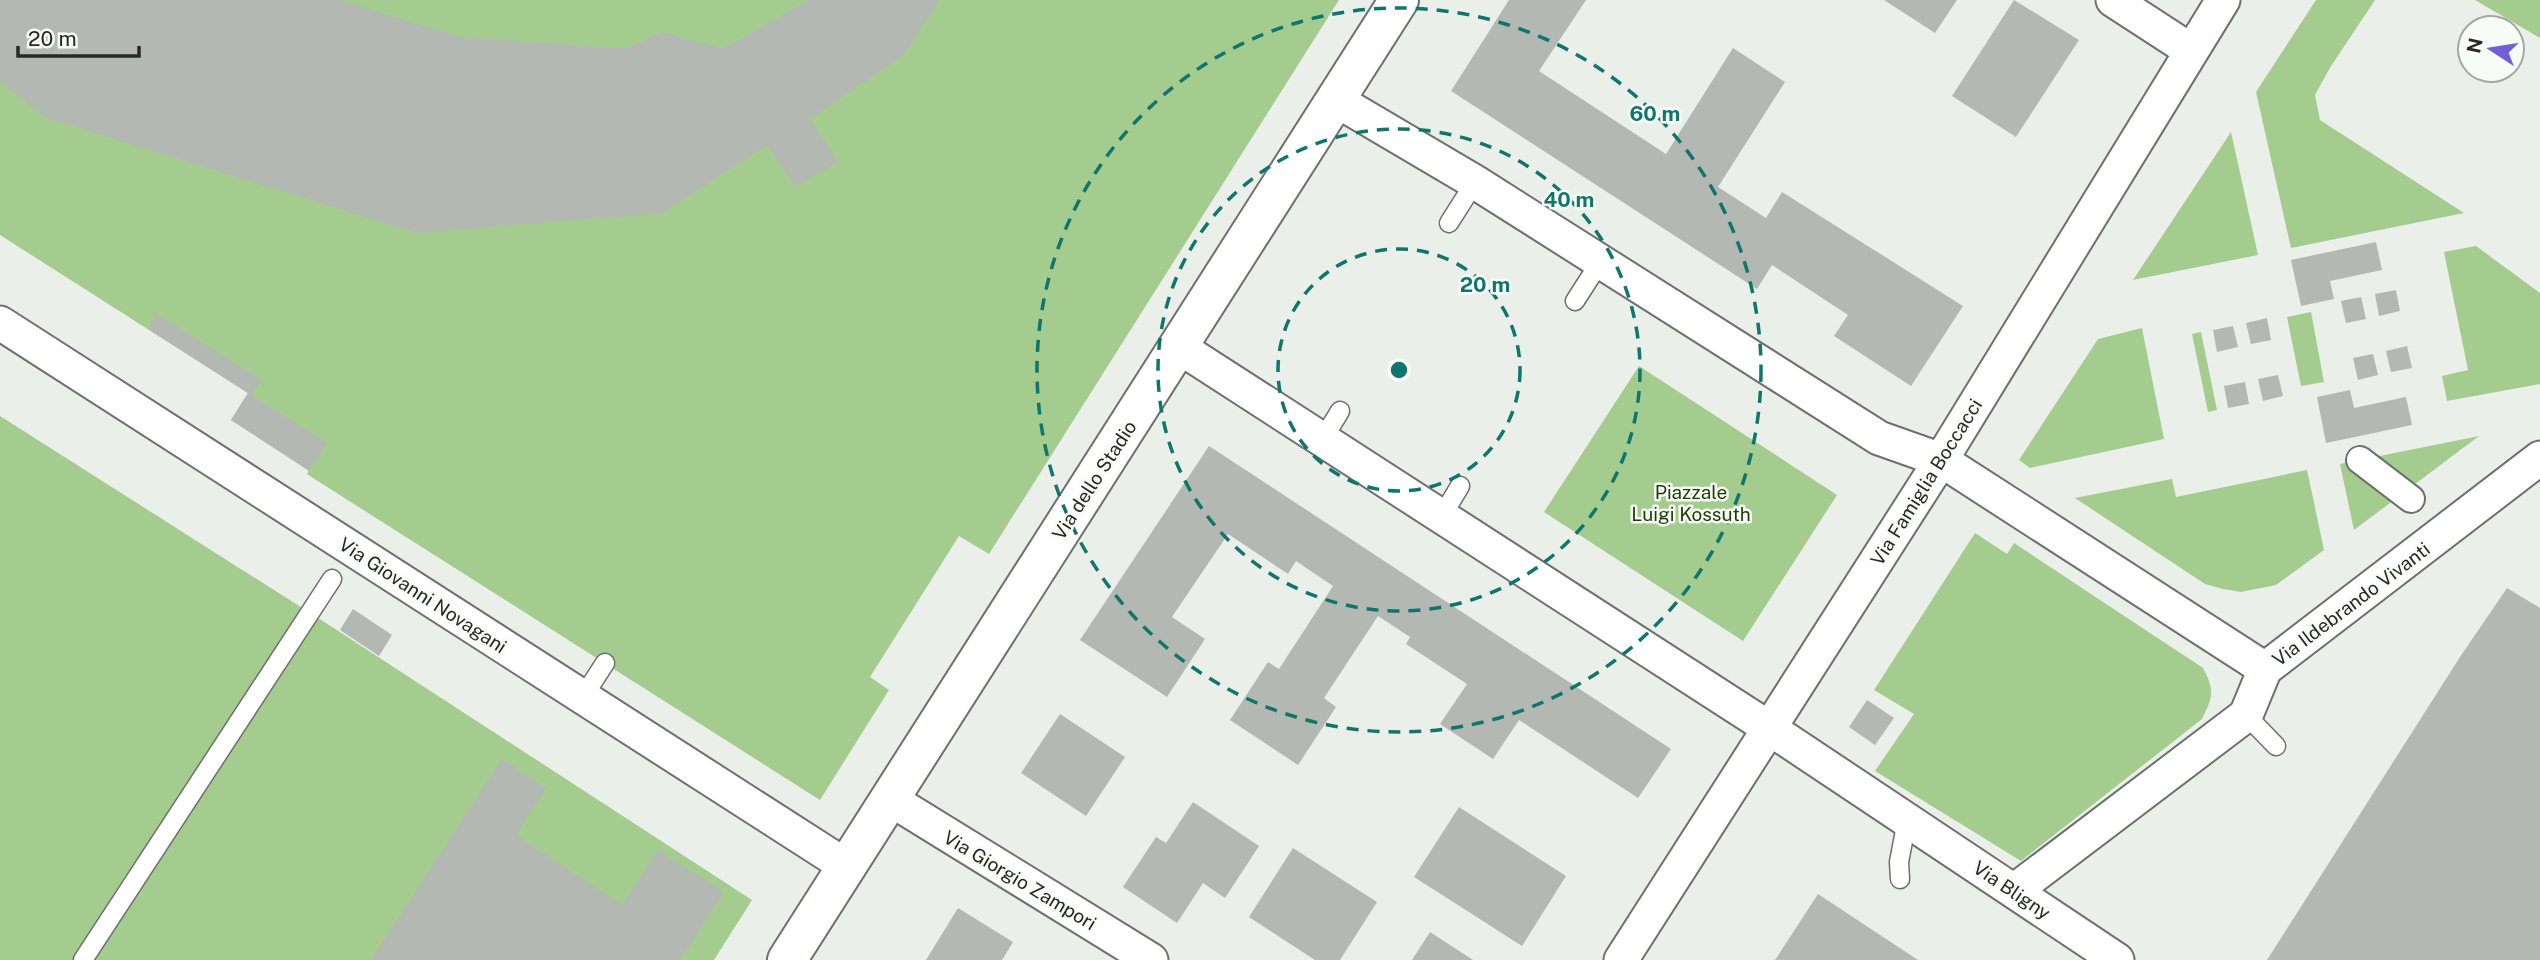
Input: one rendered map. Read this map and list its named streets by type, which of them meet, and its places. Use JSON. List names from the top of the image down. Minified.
{"streets":{"street":["Via dello Stadio","Via Famiglia Boccacci","Via Giovanni Novagani","Via Ildebrando Vivanti","Via Giorgio Zampori","Via Bligny"]},"crossings":[["Via dello Stadio","Via Giovanni Novagani"],["Via dello Stadio","Via Giorgio Zampori"],["Via Famiglia Boccacci","Via Bligny"]],"parks":["Piazzale Luigi Kossuth"],"scale_bar":"20 m","north":"left","rings":["60 m","40 m","20 m"]}
